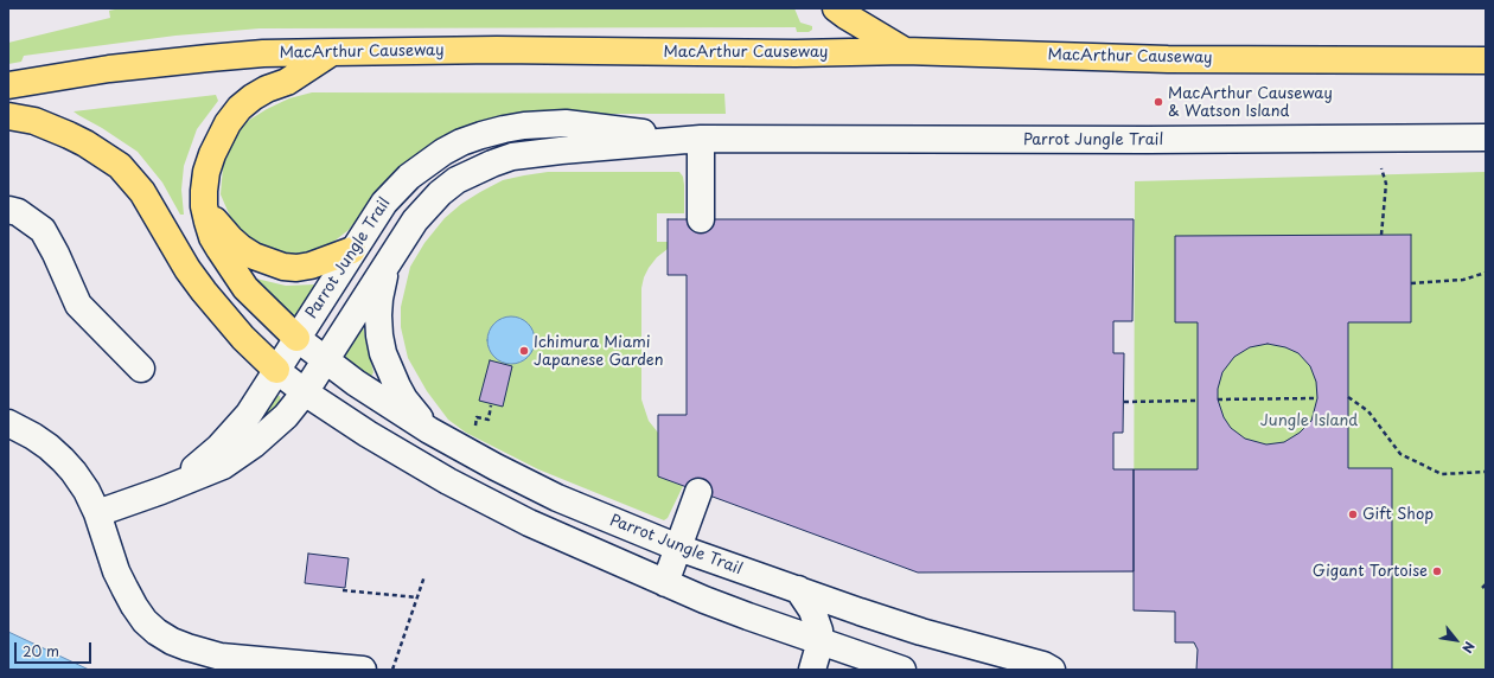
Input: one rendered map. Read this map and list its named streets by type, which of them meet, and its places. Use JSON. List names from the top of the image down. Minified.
{"streets":{"highway":["MacArthur Causeway"],"street":["Parrot Jungle Trail"]},"parks":["Jungle Island"],"places":["MacArthur Causeway & Watson Island","Ichimura Miami Japanese Garden","Gift Shop","Gigant Tortoise"],"scale_bar":"20 m","north":"bottom right"}
